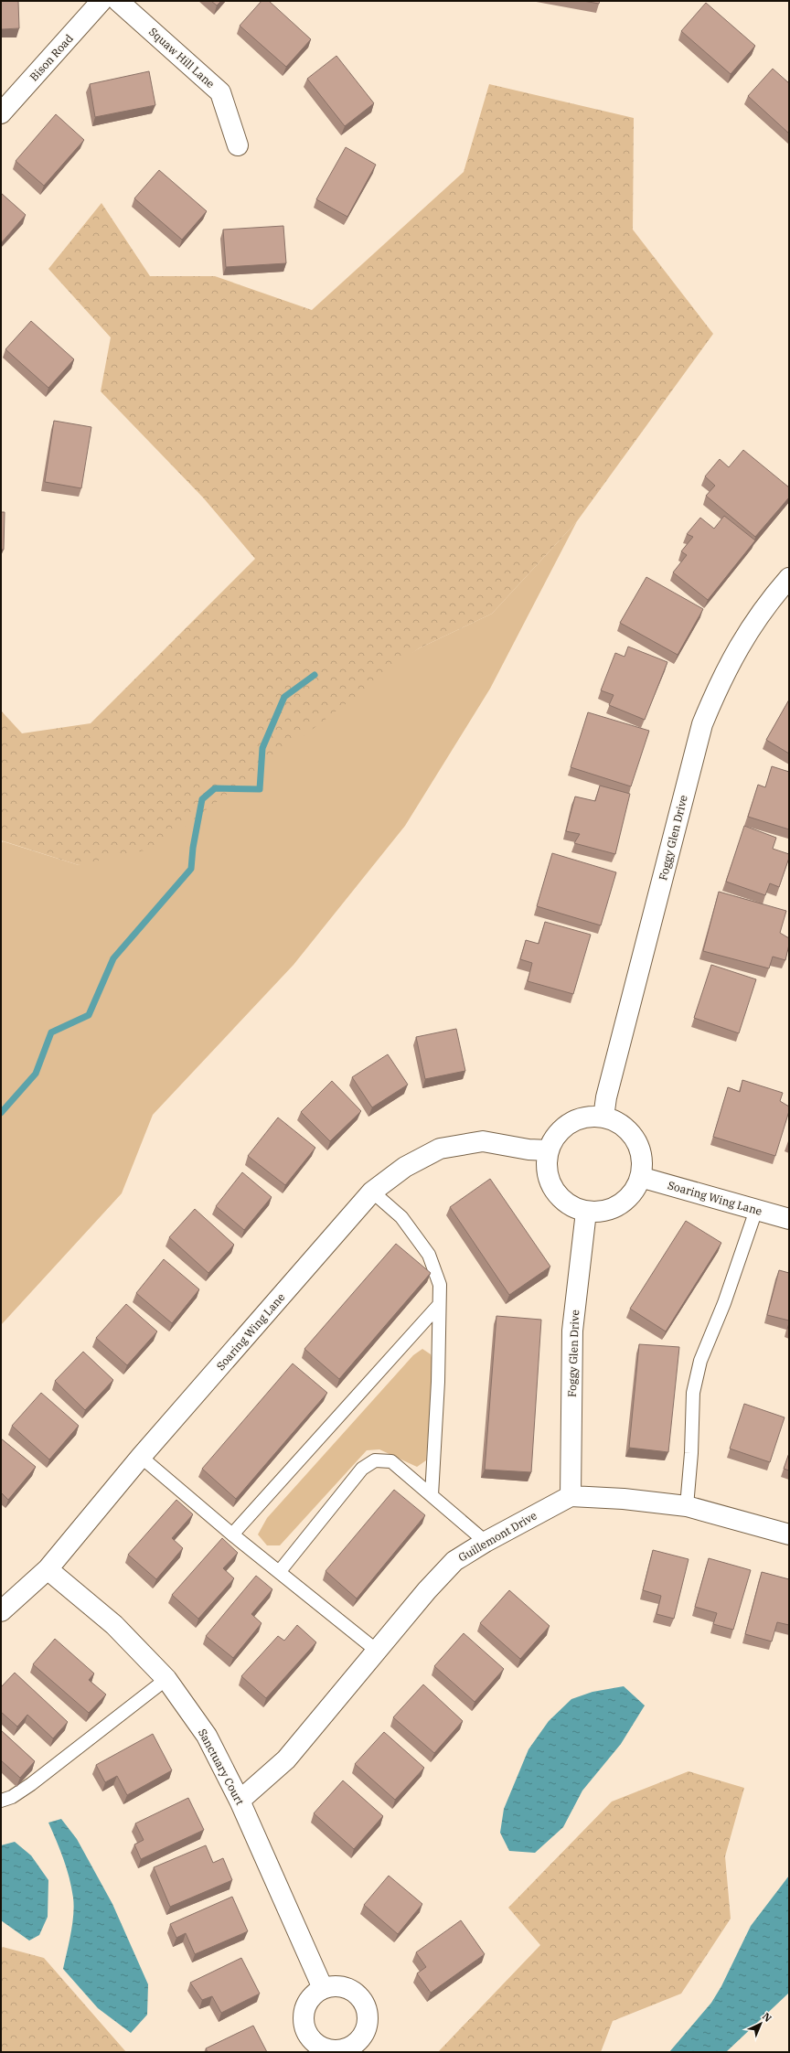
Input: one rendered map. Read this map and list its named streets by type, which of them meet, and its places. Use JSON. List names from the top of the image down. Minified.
{"streets":{"street":["Bison Road","Squaw Hill Lane","Foggy Glen Drive","Soaring Wing Lane","Guillemont Drive","Sanctuary Court"]},"crossings":[["Foggy Glen Drive","Soaring Wing Lane"],["Foggy Glen Drive","Guillemont Drive"],["Soaring Wing Lane","Sanctuary Court"],["Guillemont Drive","Sanctuary Court"]],"north":"top right"}
